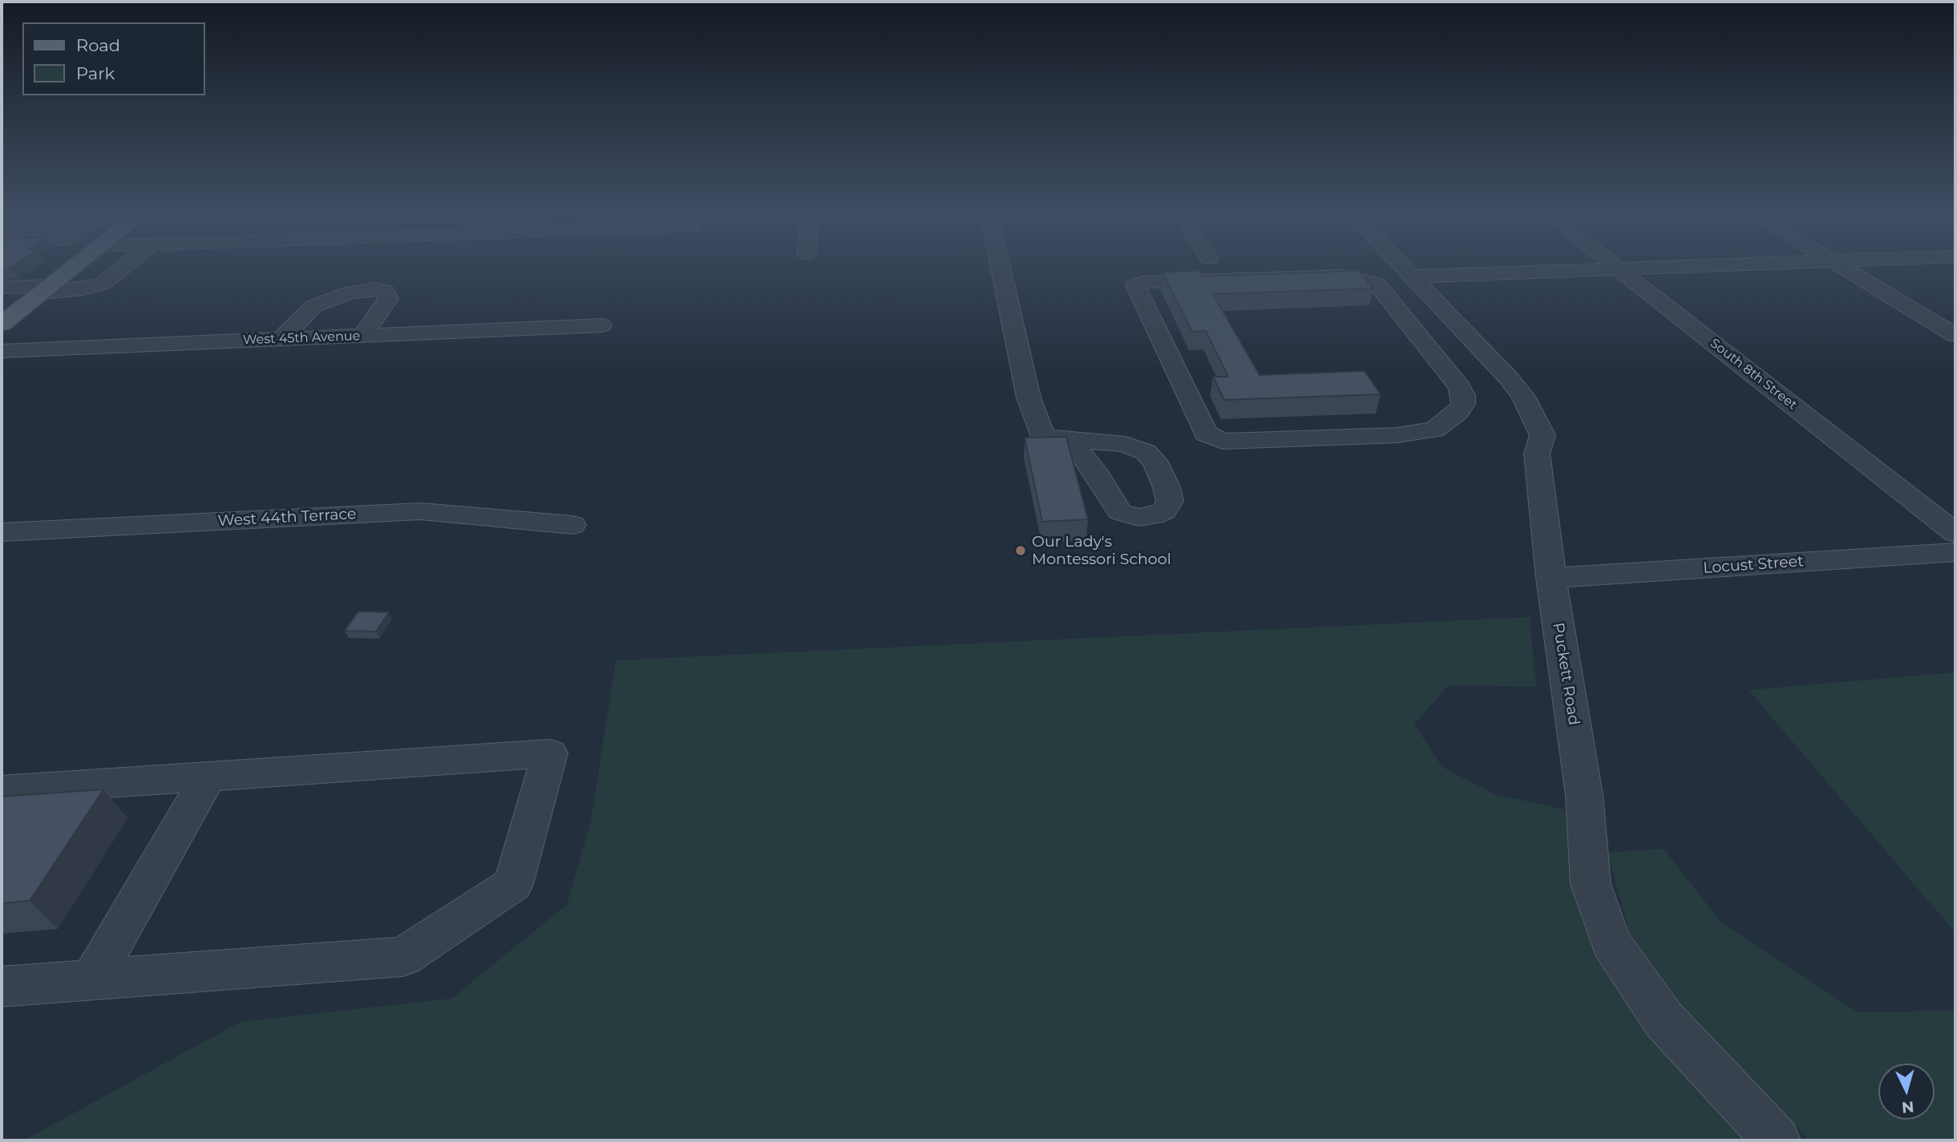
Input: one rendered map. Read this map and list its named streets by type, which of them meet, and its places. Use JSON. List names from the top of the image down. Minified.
{"streets":{"street":["West 45th Avenue","South 8th Street","West 44th Terrace","Locust Street","Puckett Road"]},"crossings":[["Locust Street","Puckett Road"]],"places":["Our Lady's Montessori School"],"legend":["Road","Park"],"north":"bottom"}
